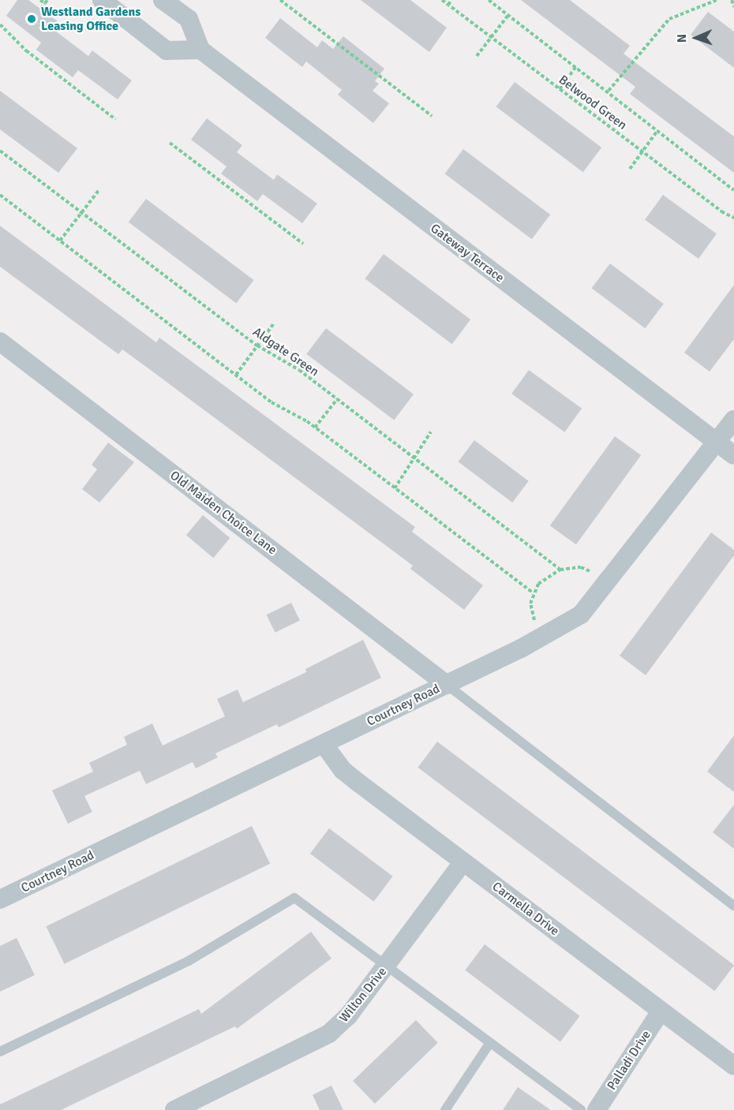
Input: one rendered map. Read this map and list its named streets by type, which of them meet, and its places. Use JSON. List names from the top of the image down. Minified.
{"streets":{"street":["Gateway Terrace","Old Maiden Choice Lane","Courtney Road","Carmella Drive","Wilton Drive","Palladi Drive"],"path":["Belwood Green","Aldgate Green"]},"crossings":[["Gateway Terrace","Courtney Road"],["Old Maiden Choice Lane","Courtney Road"],["Courtney Road","Carmella Drive"],["Carmella Drive","Wilton Drive"],["Carmella Drive","Palladi Drive"]],"places":["Westland Gardens Leasing Office"],"north":"left"}
